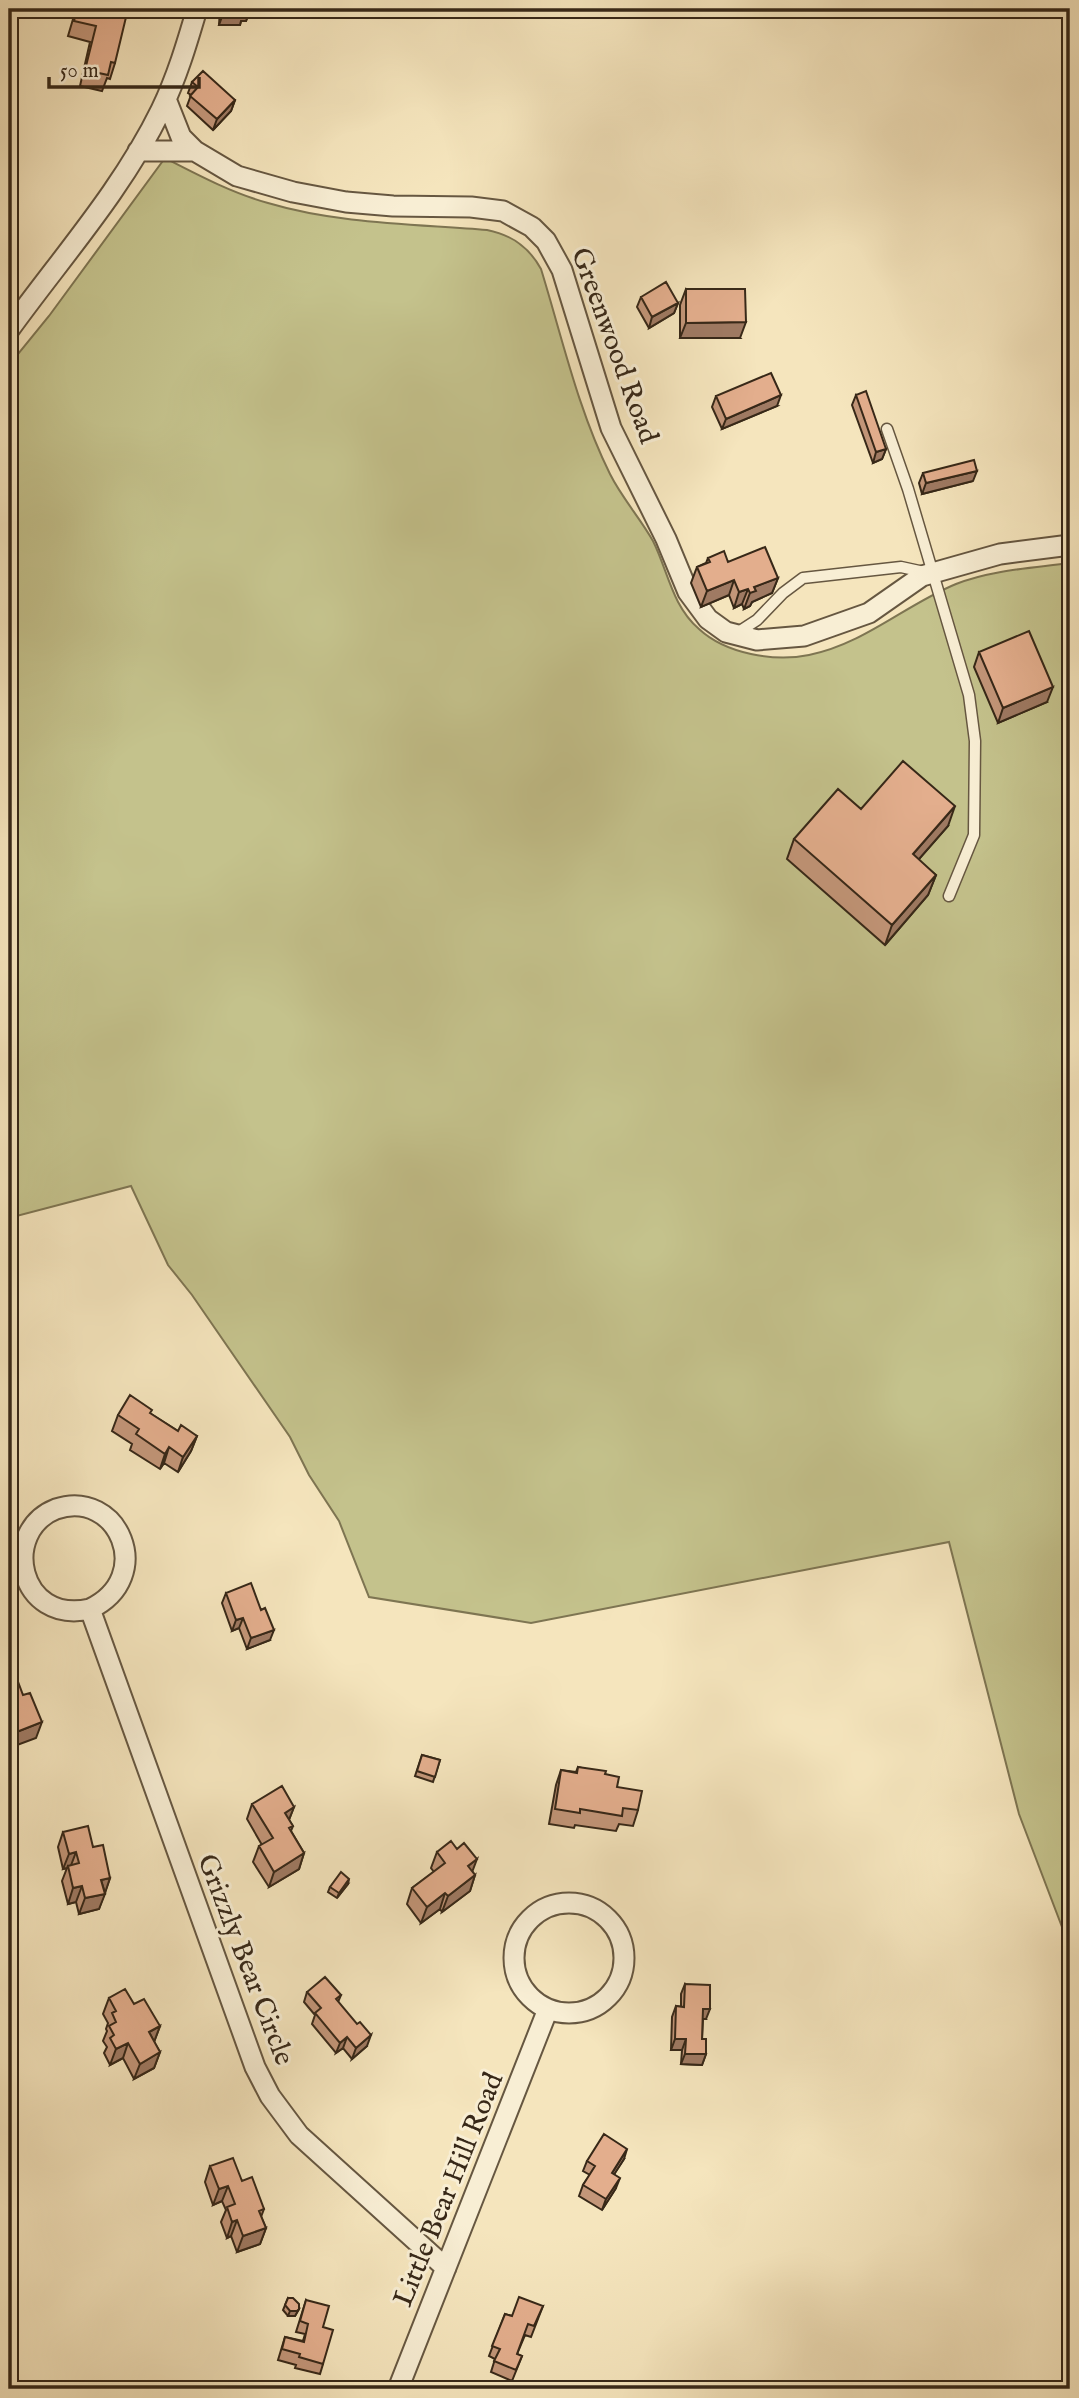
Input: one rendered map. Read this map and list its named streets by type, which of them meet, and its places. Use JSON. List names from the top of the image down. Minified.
{"streets":{"street":["Greenwood Road","Grizzly Bear Circle","Little Bear Hill Road"]},"crossings":[["Grizzly Bear Circle","Little Bear Hill Road"]],"scale_bar":"50 m"}
